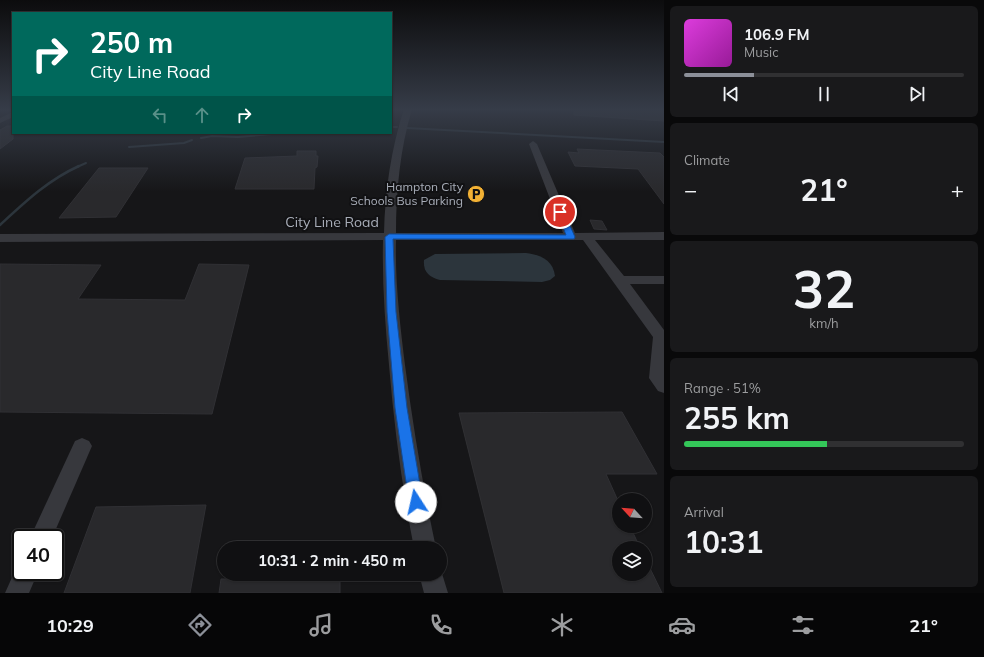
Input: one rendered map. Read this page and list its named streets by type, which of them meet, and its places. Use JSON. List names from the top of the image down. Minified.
{"streets":{"street":["City Line Road"]},"places":{"parking":["Hampton City Schools Bus Parking"]},"north":"top left","page":{"turn":["250 m","City Line Road"],"song":["106.9 FM","Music"],"tile":["Climate",["32","km/h"],["Range · 51%","255 km"],["Arrival","10:31"]],"heat":["−","21°","+"],"limit":"40","trip":"10:31 · 2 min · 450 m","tabs":["10:29","21°"]}}
